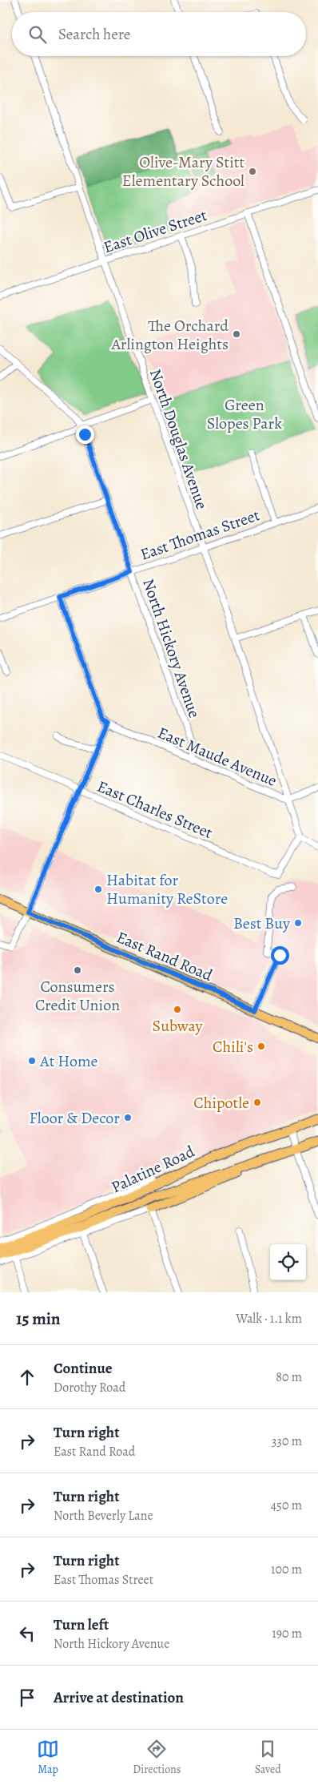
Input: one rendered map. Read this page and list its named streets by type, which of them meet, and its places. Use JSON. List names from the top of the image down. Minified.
{"streets":{"highway":["Palatine Road"],"main road":["East Rand Road"],"street":["East Olive Street","North Douglas Avenue","East Thomas Street","North Hickory Avenue","East Maude Avenue","East Charles Street"]},"crossings":[["East Olive Street","North Douglas Avenue"],["North Douglas Avenue","East Thomas Street"],["North Douglas Avenue","East Maude Avenue"],["North Douglas Avenue","East Charles Street"],["East Thomas Street","North Hickory Avenue"],["North Hickory Avenue","East Maude Avenue"]],"parks":["Green Slopes Park"],"places":["Olive-Mary Stitt Elementary School","The Orchard Arlington Heights","Habitat for Humanity ReStore","Best Buy","Consumers Credit Union","Subway","Chili's","At Home","Chipotle","Floor & Decor"],"page":{"search":"Search here","heading":["15 min","Walk · 1.1 km"],"list":[["Continue","Dorothy Road","80 m"],["Turn right","East Rand Road","330 m"],["Turn right","North Beverly Lane","450 m"],["Turn right","East Thomas Street","100 m"],["Turn left","North Hickory Avenue","190 m"],"Arrive at destination"],"nav":["Map","Directions","Saved"]}}
